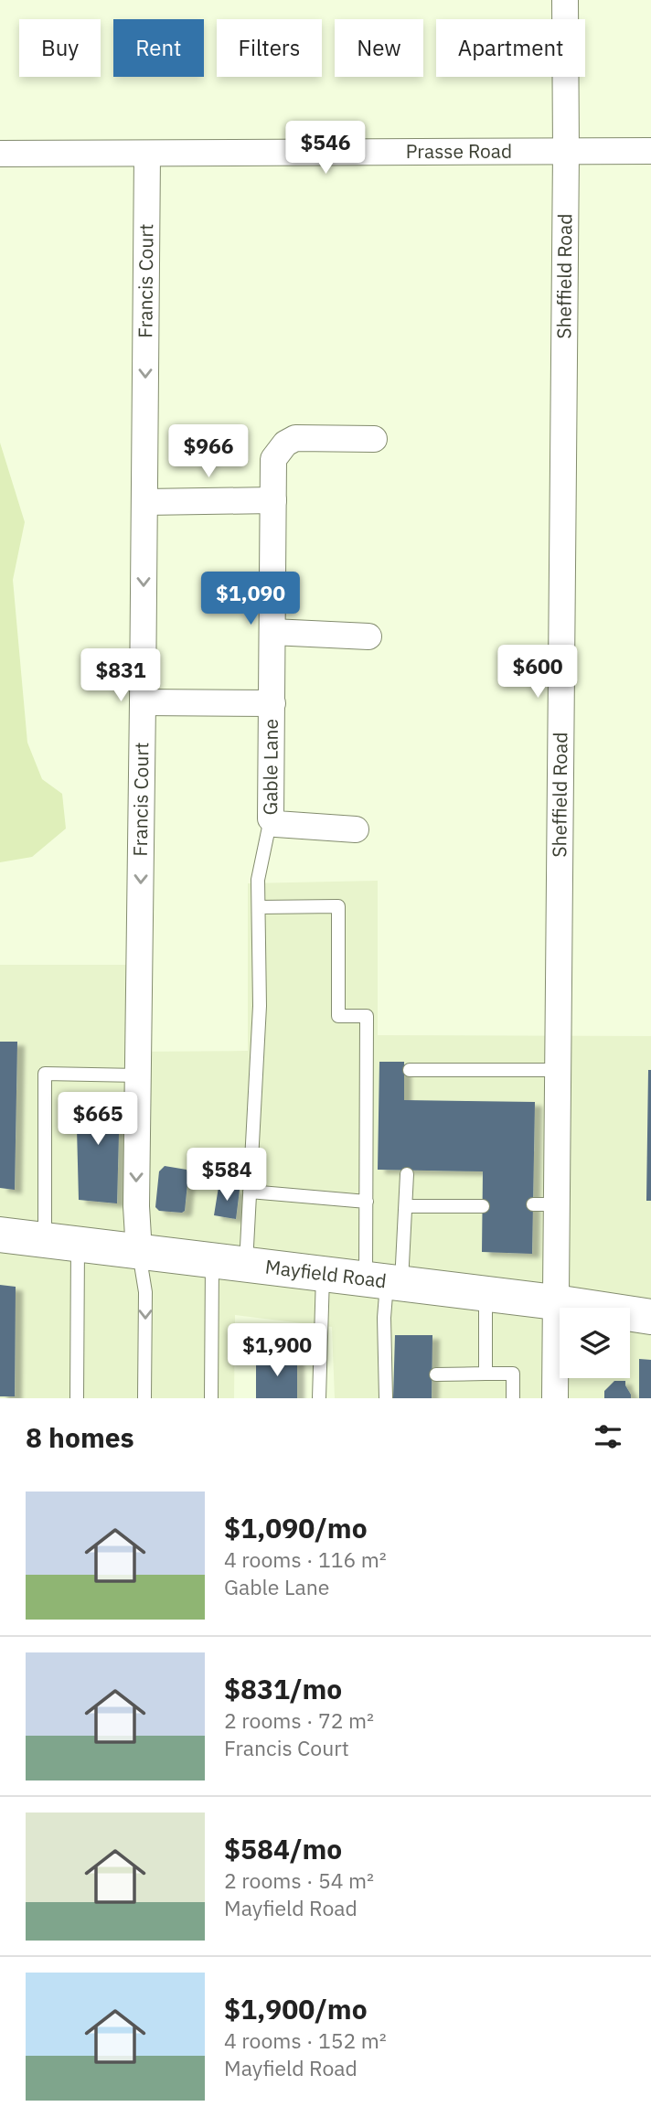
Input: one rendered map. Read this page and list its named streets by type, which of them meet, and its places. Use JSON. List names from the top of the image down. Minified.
{"streets":{"main road":["Mayfield Road"],"street":["Prasse Road","Sheffield Road","Francis Court","Gable Lane"]},"crossings":[["Prasse Road","Sheffield Road"],["Prasse Road","Francis Court"],["Sheffield Road","Mayfield Road"],["Francis Court","Gable Lane"],["Francis Court","Mayfield Road"]],"one_way":["Francis Court"],"page":{"chip":["Buy","Rent","Filters","New","Apartment"],"price":["$546","$966","$1,090","$600","$831","$665","$584","$1,900"],"heading":"8 homes","list":[{"name":"$1,090/mo","note":"4 rooms · 116 m² · Gable Lane"},{"name":"$831/mo","note":"2 rooms · 72 m² · Francis Court"},{"name":"$584/mo","note":"2 rooms · 54 m² · Mayfield Road"},{"name":"$1,900/mo","note":"4 rooms · 152 m² · Mayfield Road"}]}}
